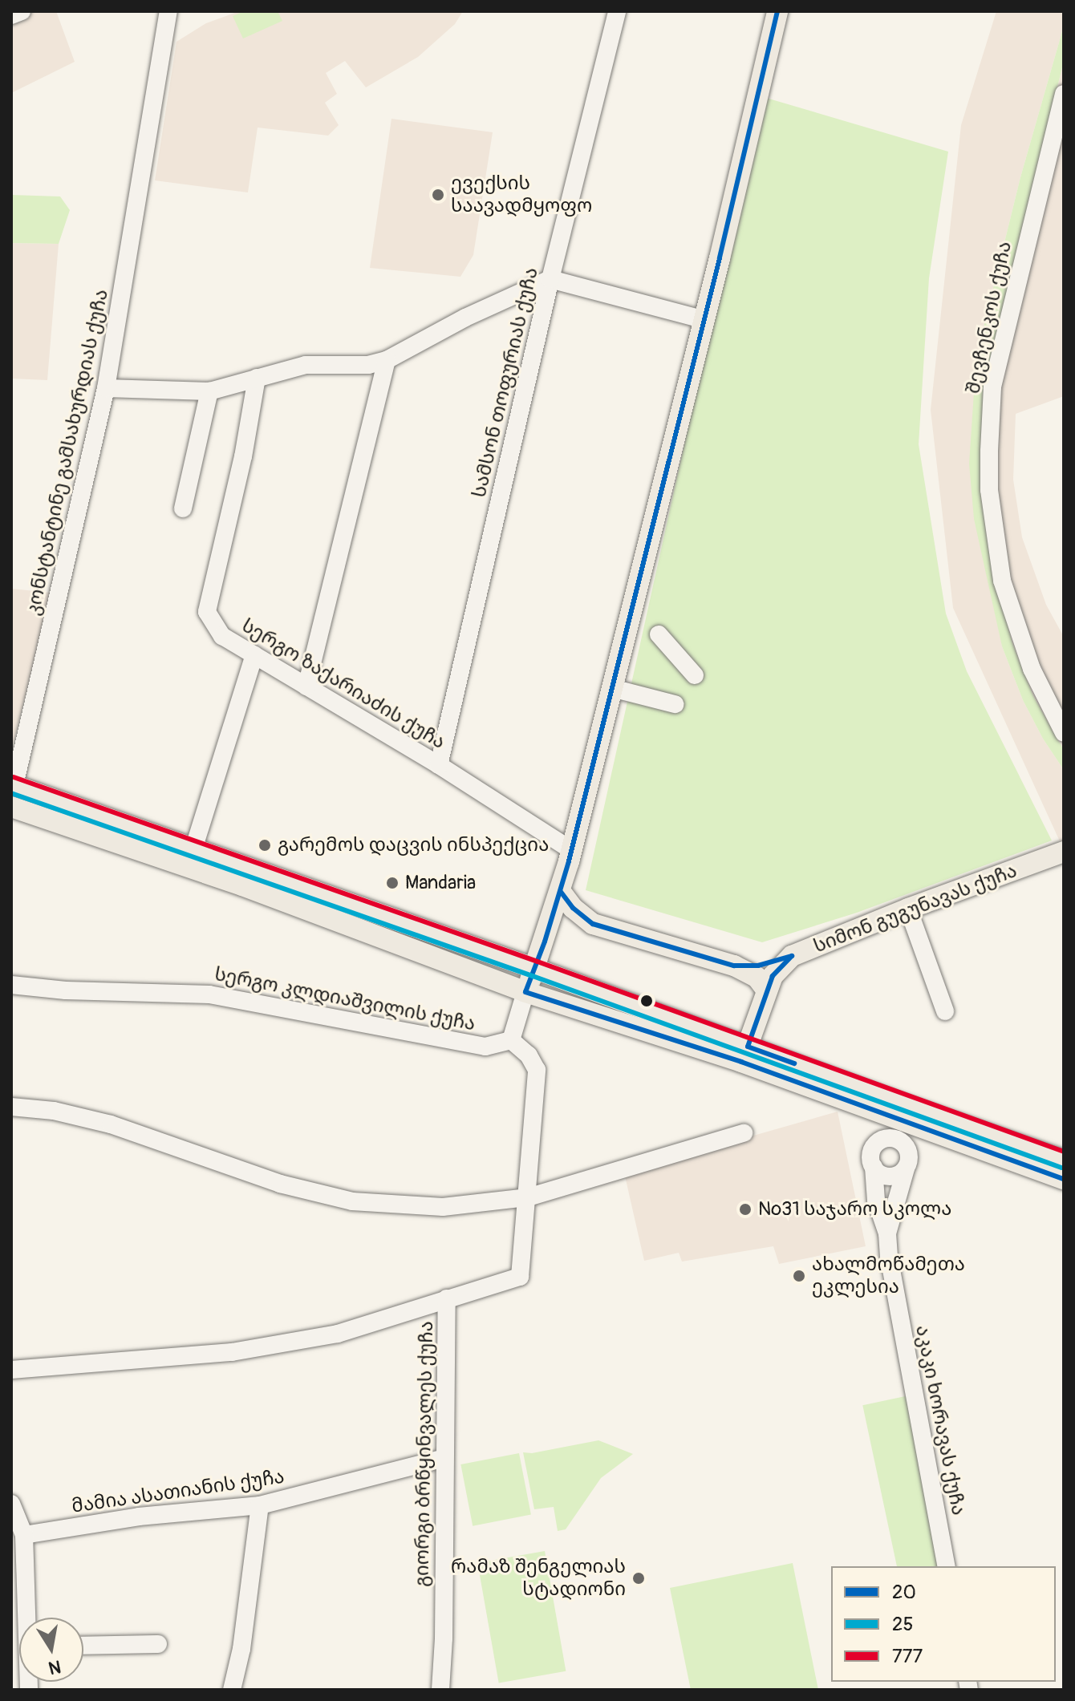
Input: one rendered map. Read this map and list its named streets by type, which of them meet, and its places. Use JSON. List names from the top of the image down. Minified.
{"streets":{"main road":["სიმონ გუგუნავას ქუჩა"],"street":["შევჩენკოს ქუჩა","სამსონ თოფურიას ქუჩა","კონსტანტინე გამსახურდიას ქუჩა","სერგო ზაქარიაძის ქუჩა","სერგო კლდიაშვილის ქუჩა","აკაკი ხორავას ქუჩა","გიორგი ბრწყინვალეს ქუჩა","მამია ასათიანის ქუჩა"]},"crossings":[["სამსონ თოფურიას ქუჩა","სერგო ზაქარიაძის ქუჩა"],["გიორგი ბრწყინვალეს ქუჩა","მამია ასათიანის ქუჩა"]],"places":["ევექსის საავადმყოფო","გარემოს დაცვის ინსპექცია","Mandaria","№31 საჯარო სკოლა","ახალმოწამეთა ეკლესია","რამაზ შენგელიას სტადიონი"],"lines":["transit line 20","transit line 777","transit line 25"],"legend":["20","25","777"],"north":"bottom"}
